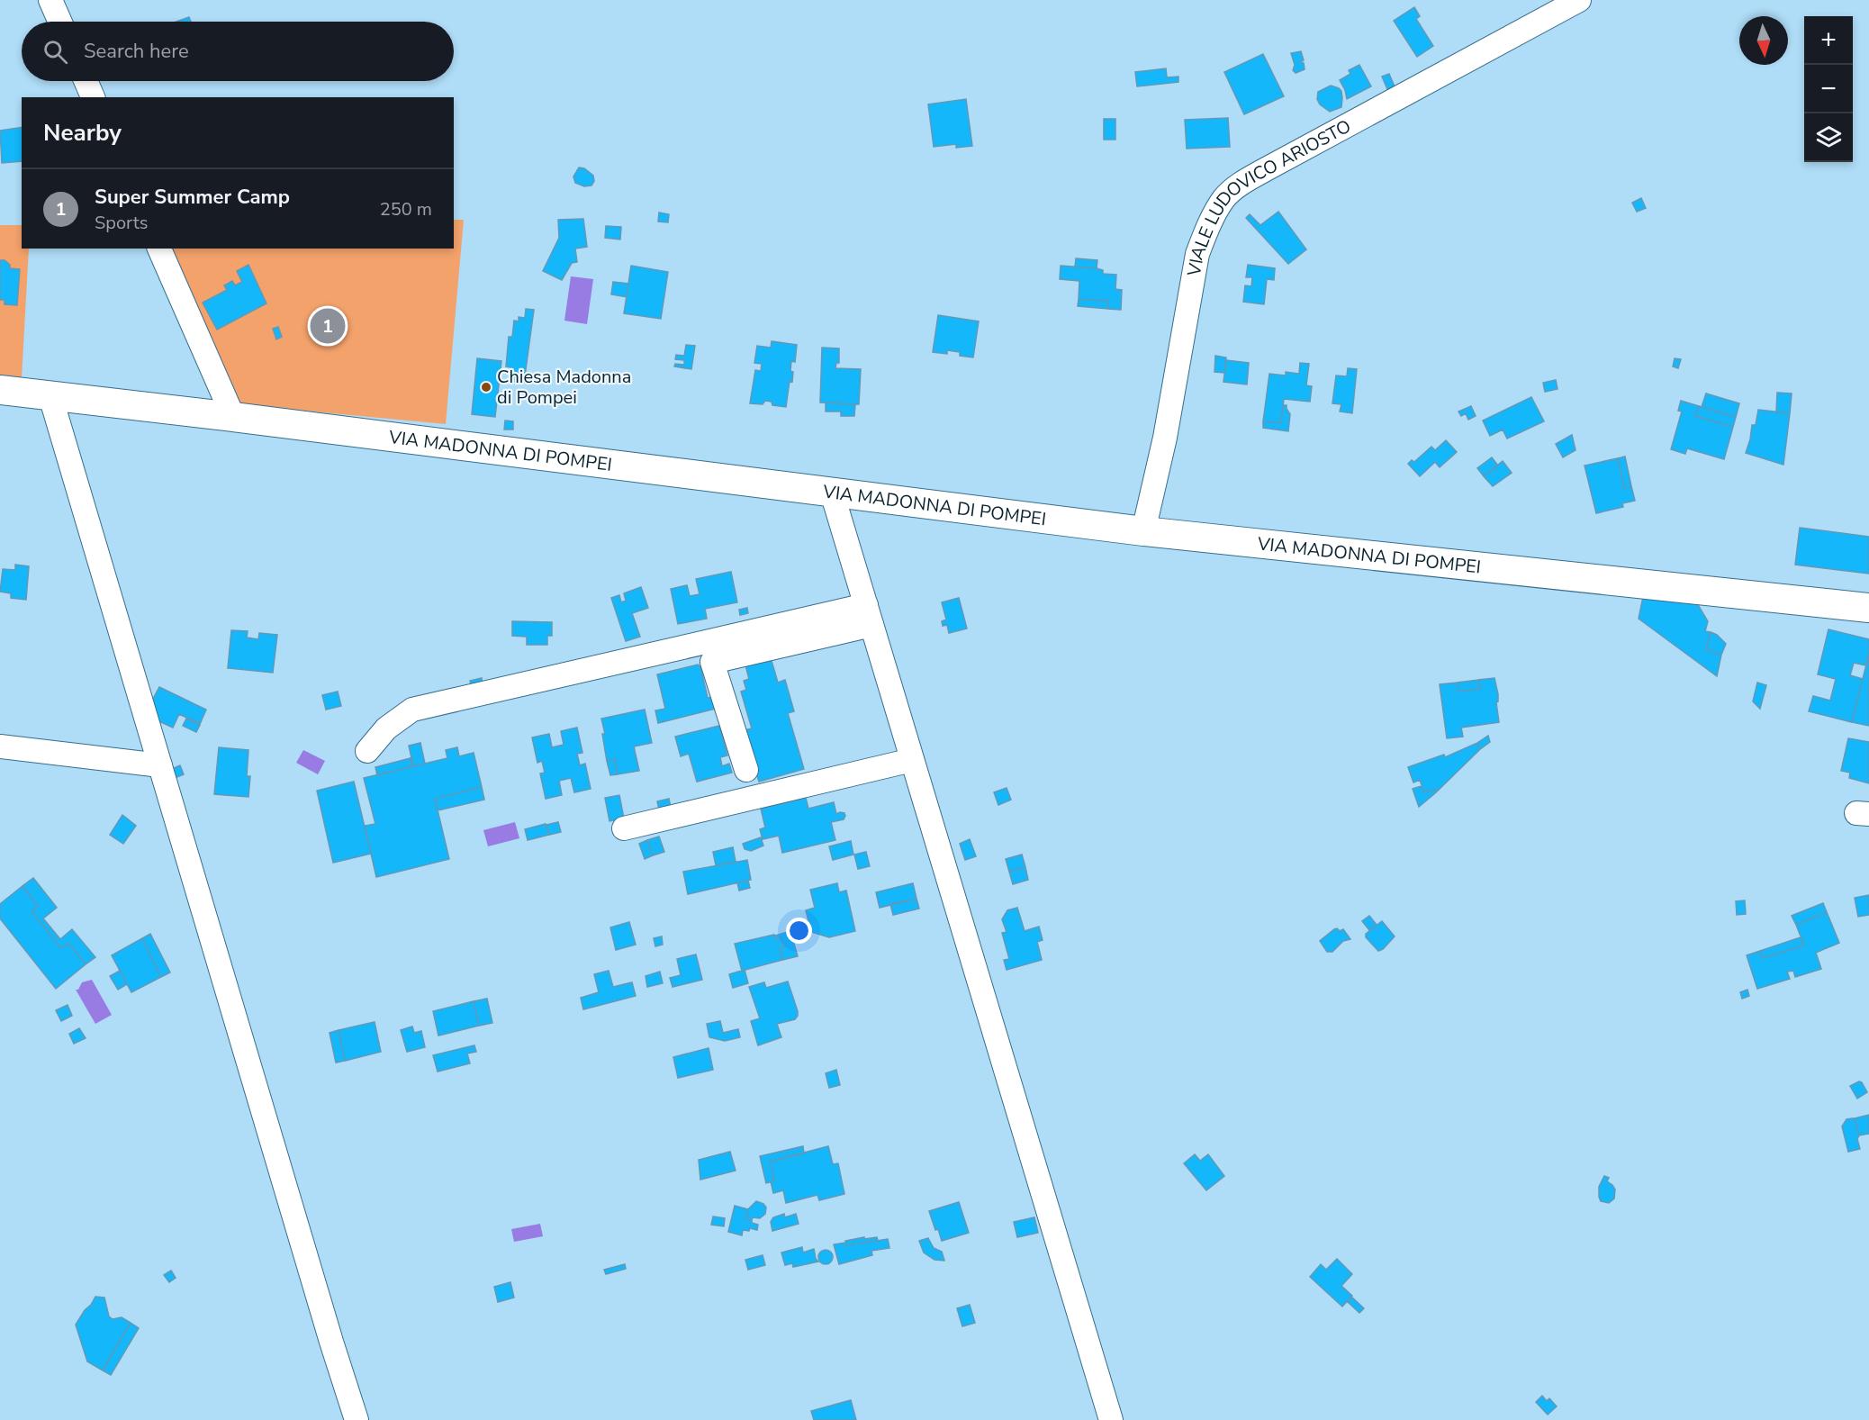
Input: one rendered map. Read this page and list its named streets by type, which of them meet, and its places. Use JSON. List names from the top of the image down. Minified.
{"streets":{"street":["VIALE LUDOVICO ARIOSTO","VIA MADONNA DI POMPEI"]},"crossings":[["VIALE LUDOVICO ARIOSTO","VIA MADONNA DI POMPEI"]],"places":["Chiesa Madonna di Pompei"],"north":"bottom","page":{"map_buttons":["+","−"],"search":"Search here","heading":"Nearby","list":[{"mark":"1","name":"Super Summer Camp","note":"Sports","value":"250 m"}],"pins":"1"}}
